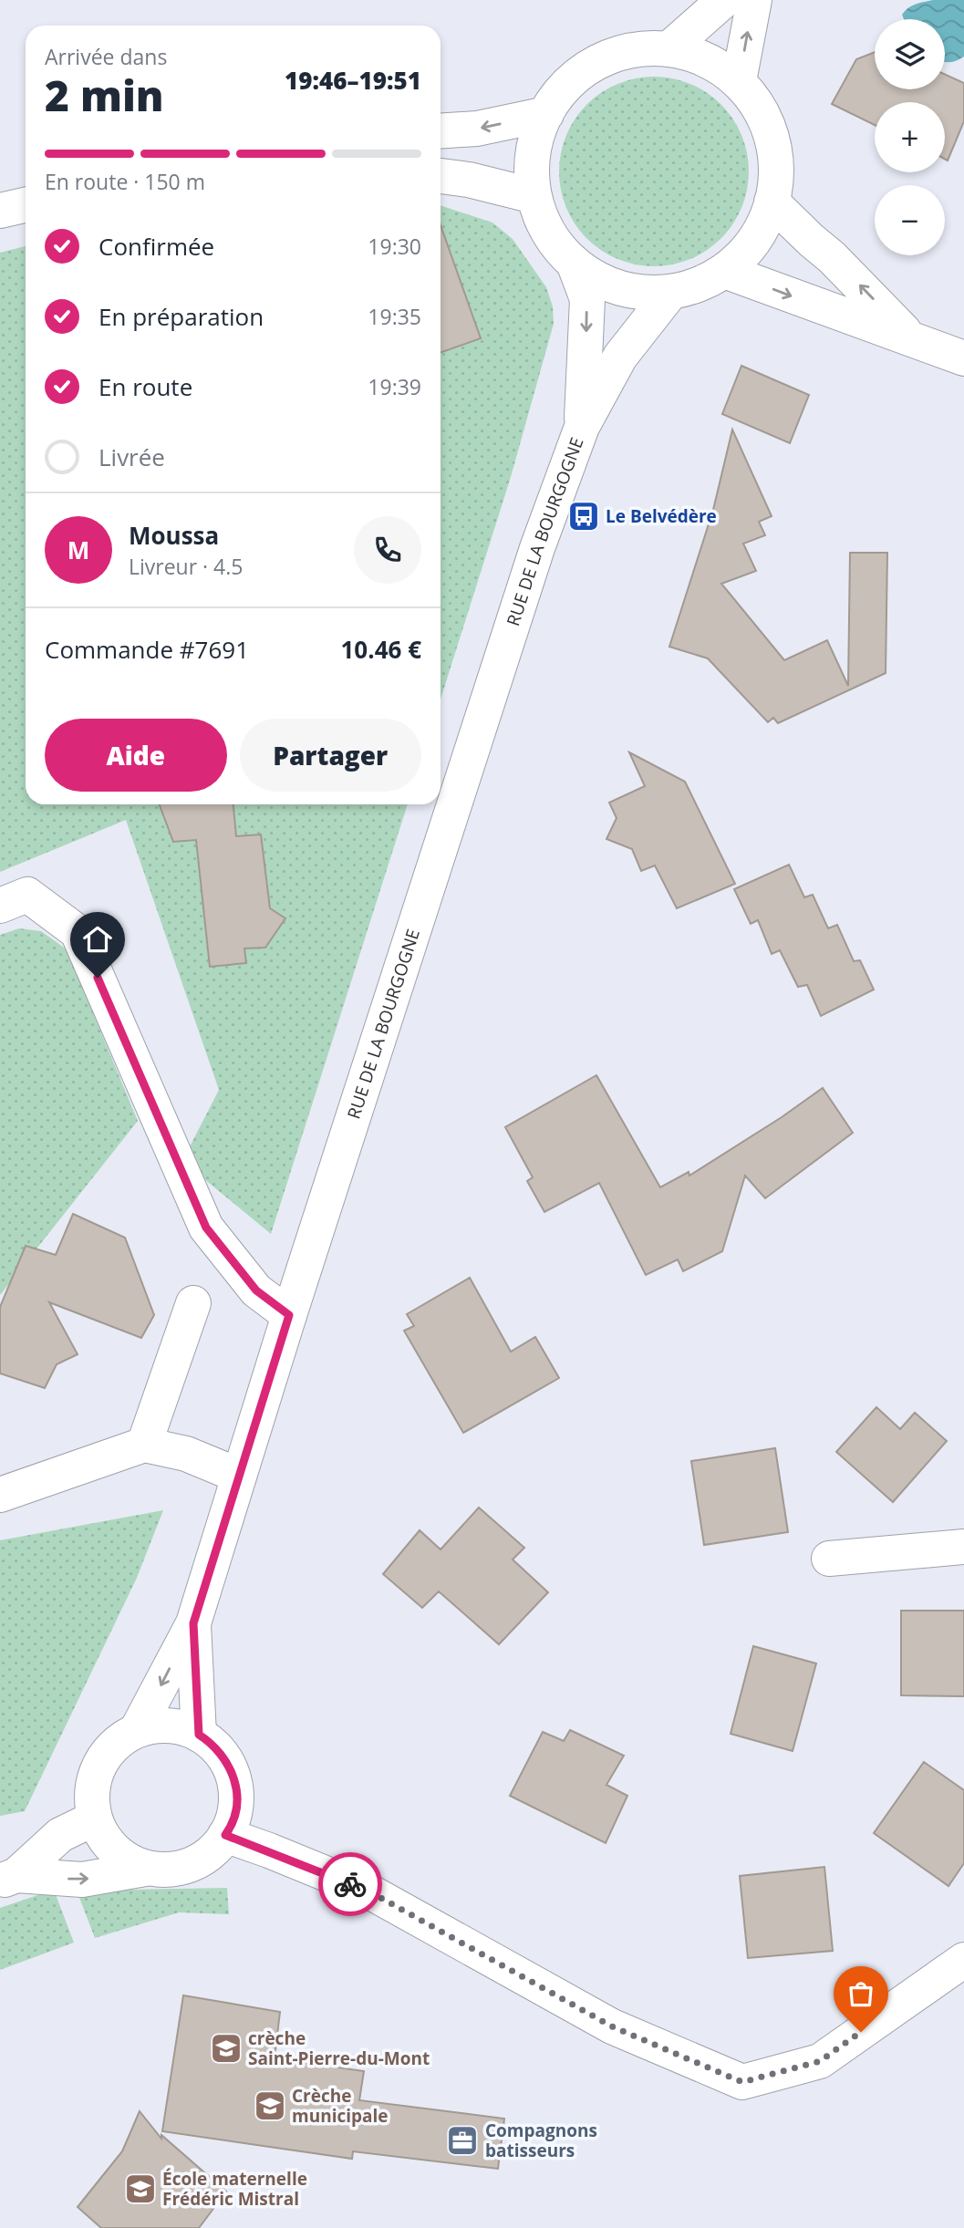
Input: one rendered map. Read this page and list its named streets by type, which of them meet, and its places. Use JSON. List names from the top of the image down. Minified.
{"streets":{"street":["RUE DE LA BOURGOGNE"]},"places":{"bus stop":["Le Belvédère"],"school or university":["crèche Saint-Pierre-du-Mont","Crèche municipale","École maternelle Frédéric Mistral"],"office":["Compagnons batisseurs"]},"page":{"map_buttons":["+","−"],"heading":["2 min","Arrivée dans","19:46–19:51"],"panel":["Moussa","Livreur · 4.5","Commande #7691","10.46 €"],"bar":"En route · 150 m","list":[["Confirmée","19:30"],["En préparation","19:35"],["En route","19:39"],"Livrée"],"round":"M","buttons":["Aide","Partager"]}}
